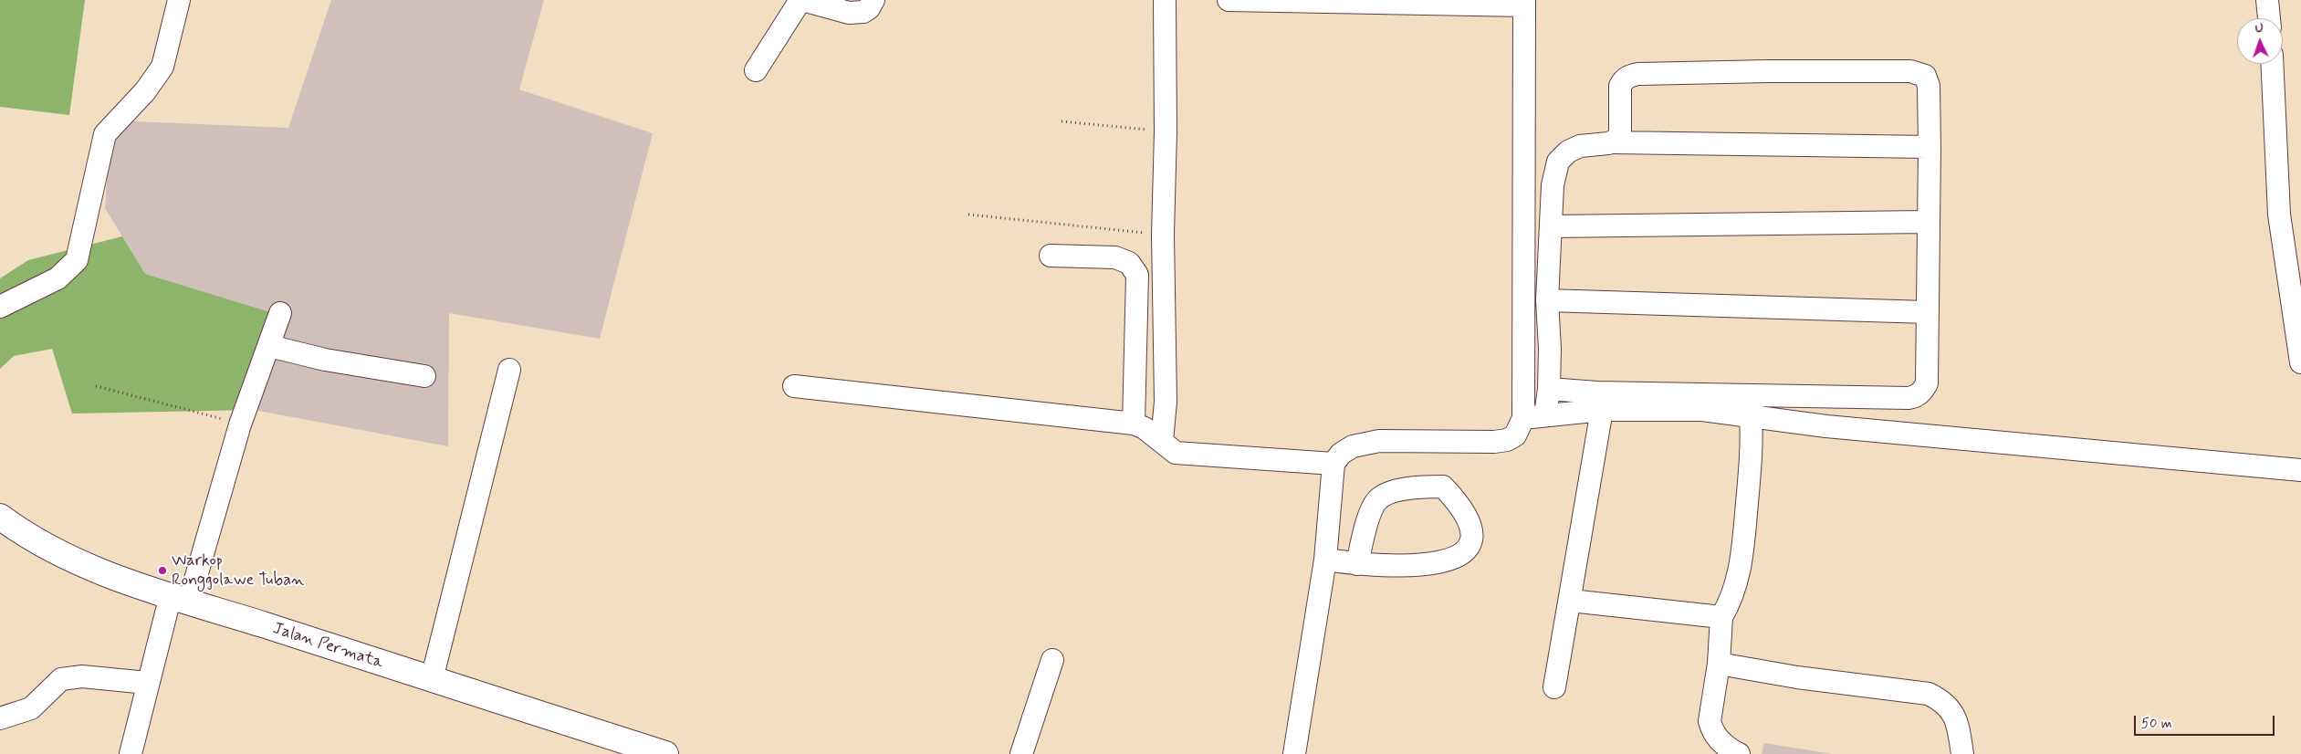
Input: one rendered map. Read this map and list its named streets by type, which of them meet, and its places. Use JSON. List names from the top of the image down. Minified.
{"streets":{"main road":["Jalan Permata"]},"places":["Warkop Ronggolawe Tuban"],"scale_bar":"50 m","north":"top"}
